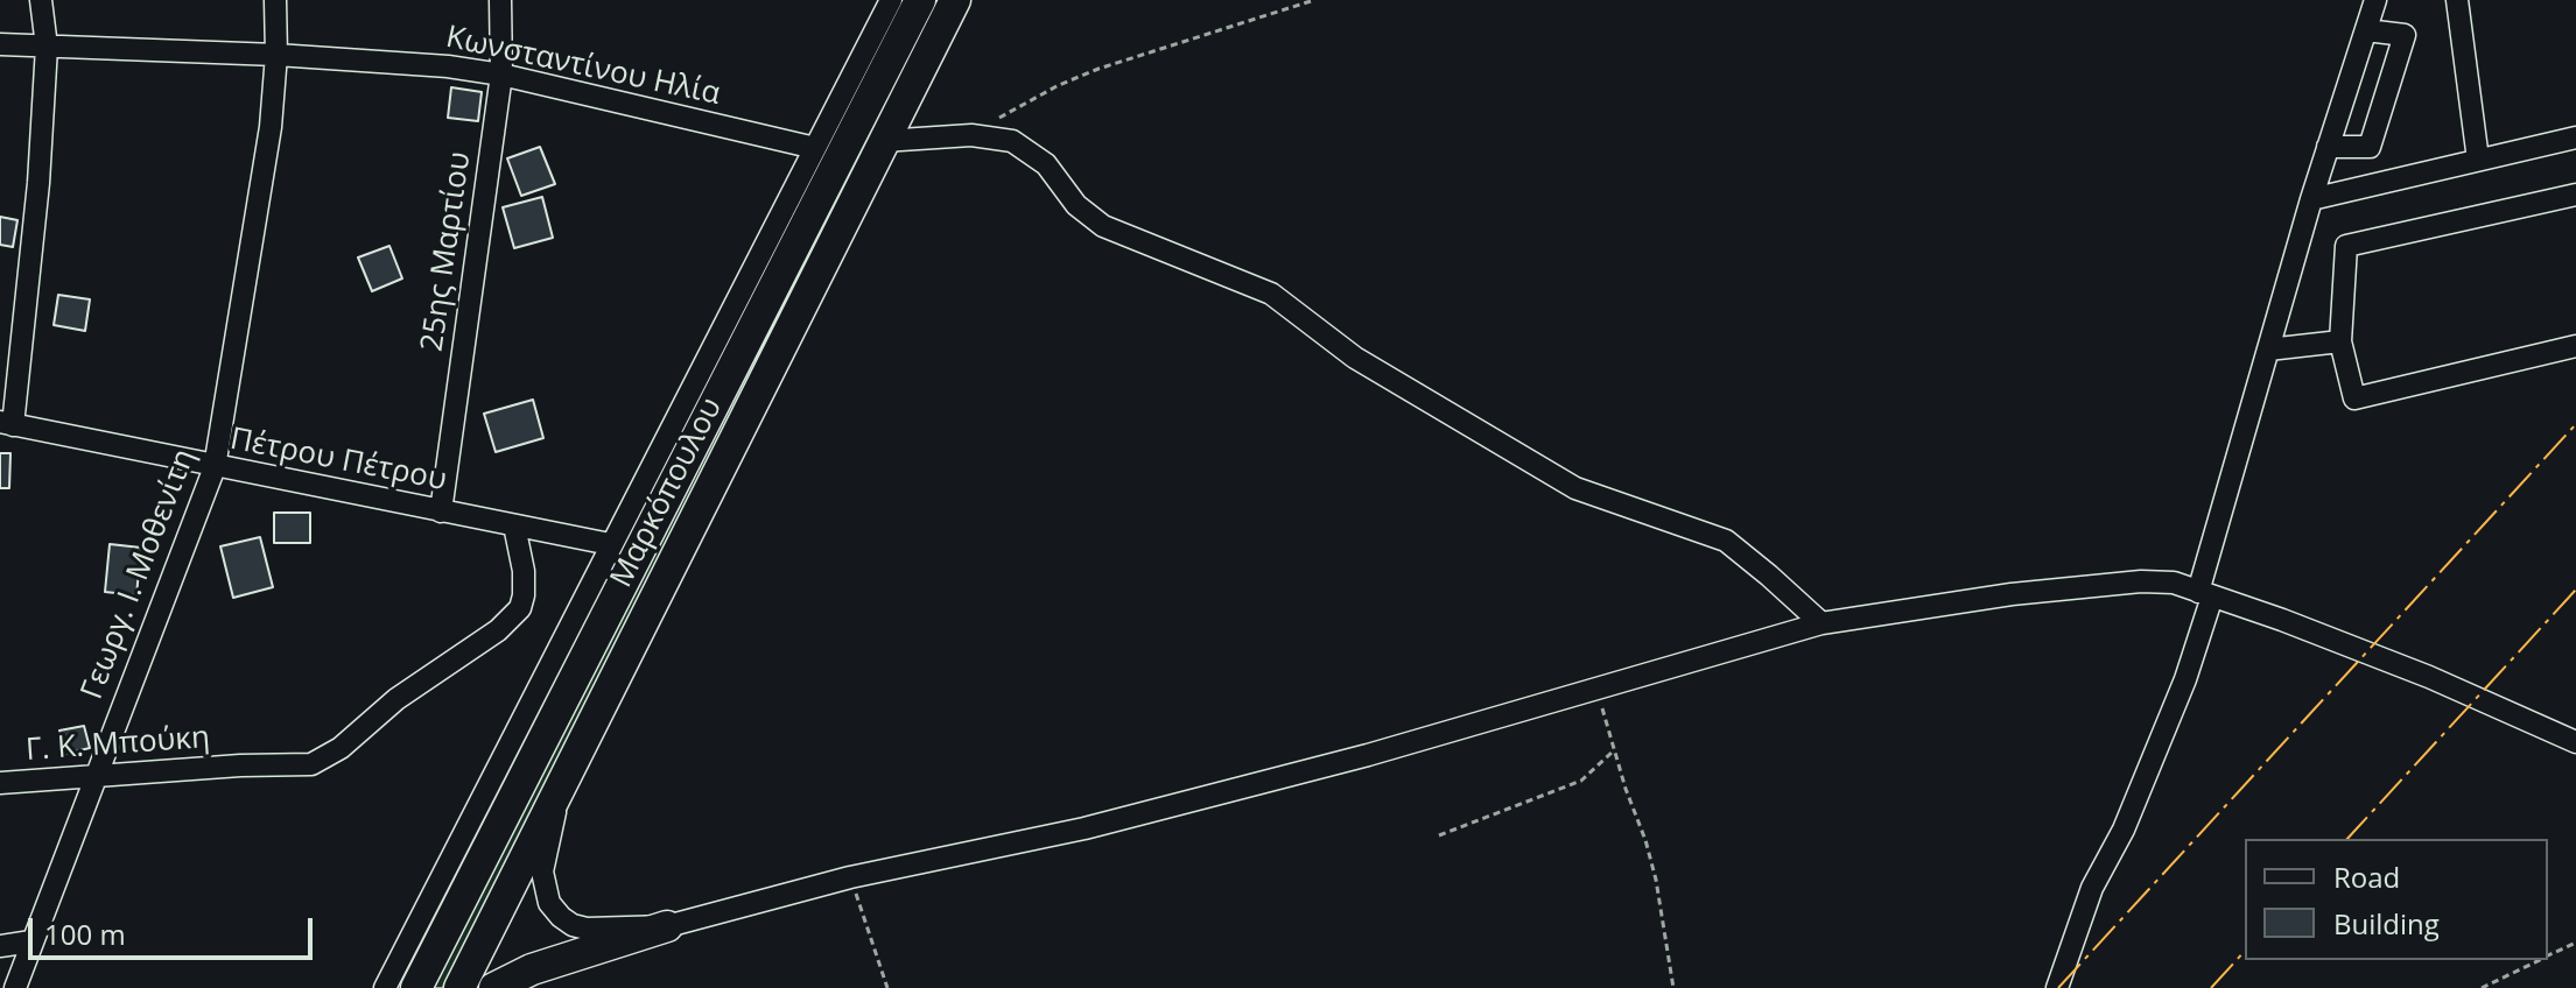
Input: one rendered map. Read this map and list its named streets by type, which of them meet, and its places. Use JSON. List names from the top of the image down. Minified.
{"streets":{"highway":["Μαρκόπουλου"],"street":["Κωνσταντίνου Ηλία","25ης Μαρτίου","Πέτρου Πέτρου","Γεωργ. Ι. Μοθενίτη","Γ. Κ. Μπούκη"]},"crossings":[["Κωνσταντίνου Ηλία","25ης Μαρτίου"],["Κωνσταντίνου Ηλία","Γεωργ. Ι. Μοθενίτη"],["25ης Μαρτίου","Πέτρου Πέτρου"],["Πέτρου Πέτρου","Γεωργ. Ι. Μοθενίτη"],["Πέτρου Πέτρου","Γ. Κ. Μπούκη"],["Γεωργ. Ι. Μοθενίτη","Γ. Κ. Μπούκη"]],"legend":["Road","Building"],"scale_bar":"100 m"}
